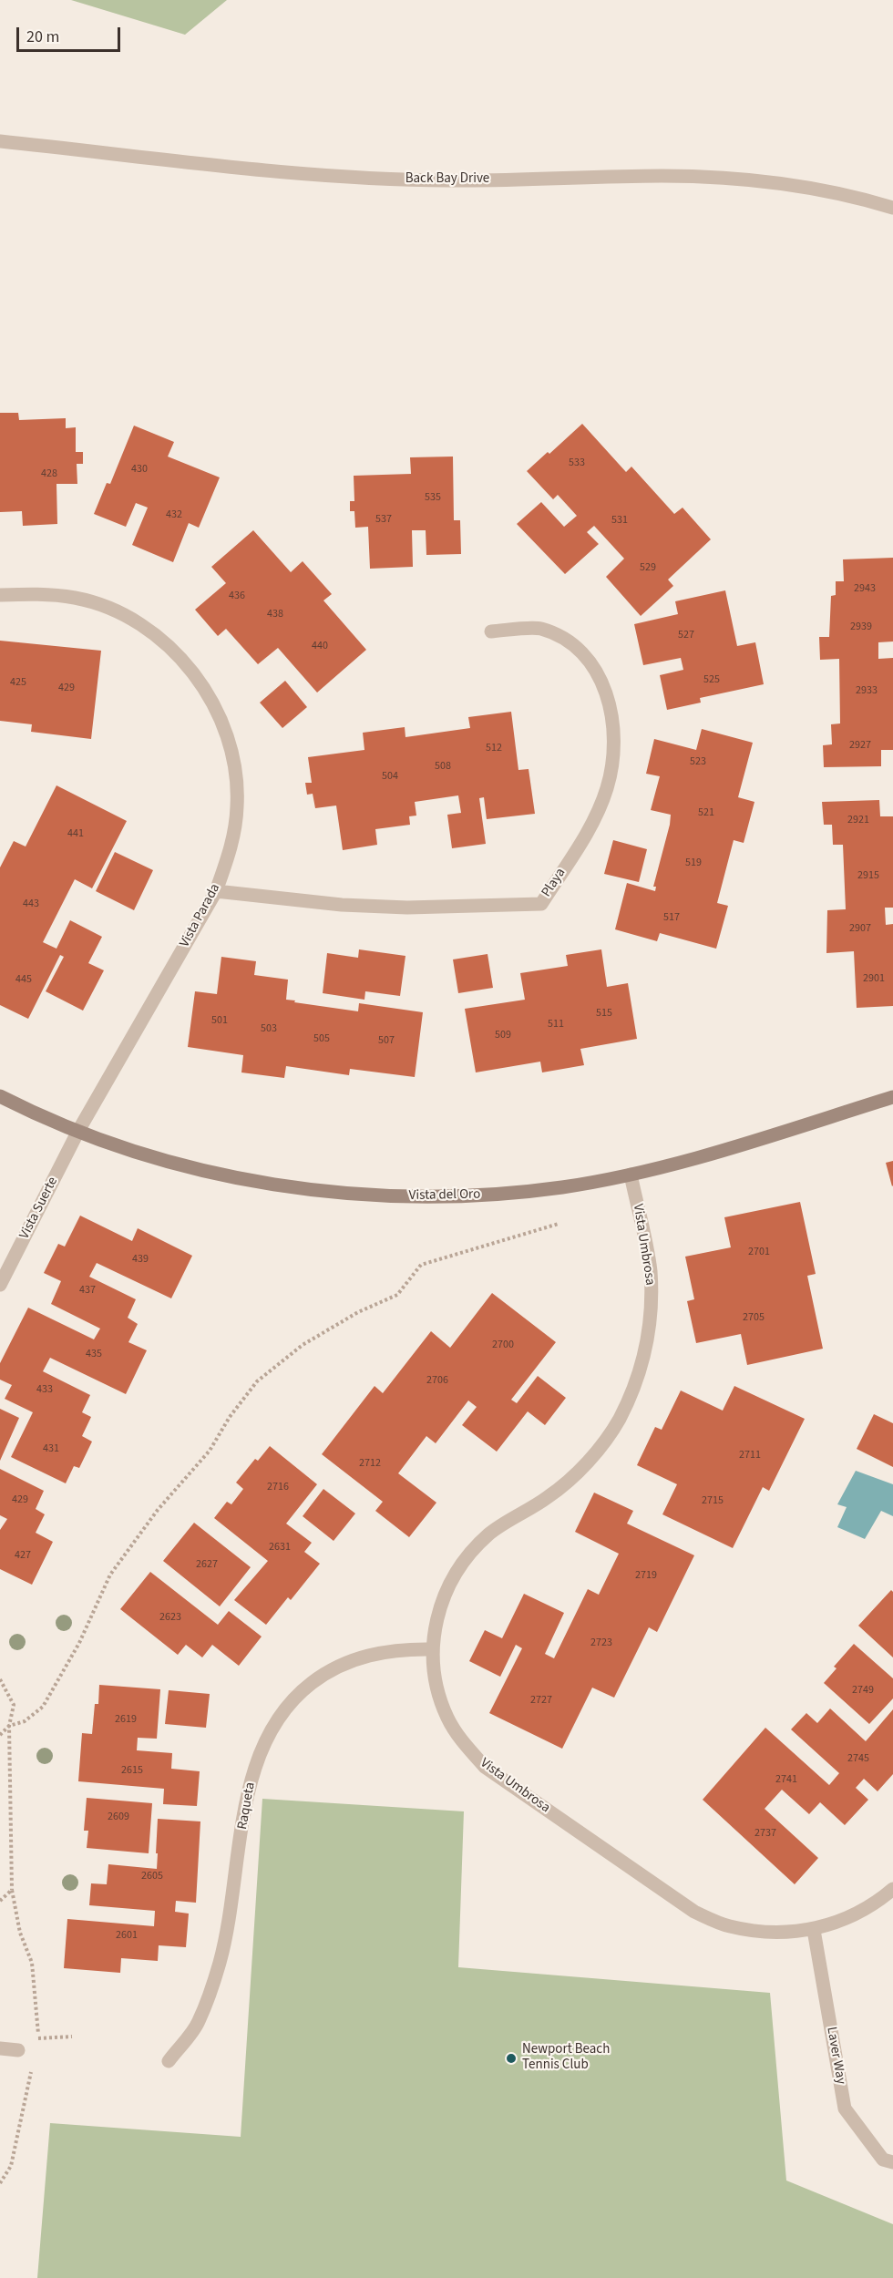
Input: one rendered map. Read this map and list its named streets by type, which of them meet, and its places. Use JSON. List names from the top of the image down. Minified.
{"streets":{"street":["Back Bay Drive","Playa","Vista Parada","Vista del Oro","Vista Suerte","Vista Umbrosa","Raqueta","Laver Way"]},"crossings":[["Playa","Vista Parada"],["Vista Parada","Vista del Oro"],["Vista Parada","Vista Suerte"],["Vista del Oro","Vista Suerte"],["Vista del Oro","Vista Umbrosa"],["Vista Umbrosa","Raqueta"],["Vista Umbrosa","Laver Way"]],"places":["Newport Beach Tennis Club"],"house_numbers":["533","430","428","535","432","537","531","529","2943","436","438","2939","527","440","525","425","429","2933","2927","512","523","508","504","521","2921","441","519","2915","443","517","2907","2901","445","515","501","511","503","509","505","507","2701","439","437","2705","2700","435","2706","433","431","2711","2712","2716","429","2715","2631","427","2627","2719","2623","2723","2749","2727","2619","2745","2615","2741","2609","2737","2605","2601"],"scale_bar":"20 m"}
